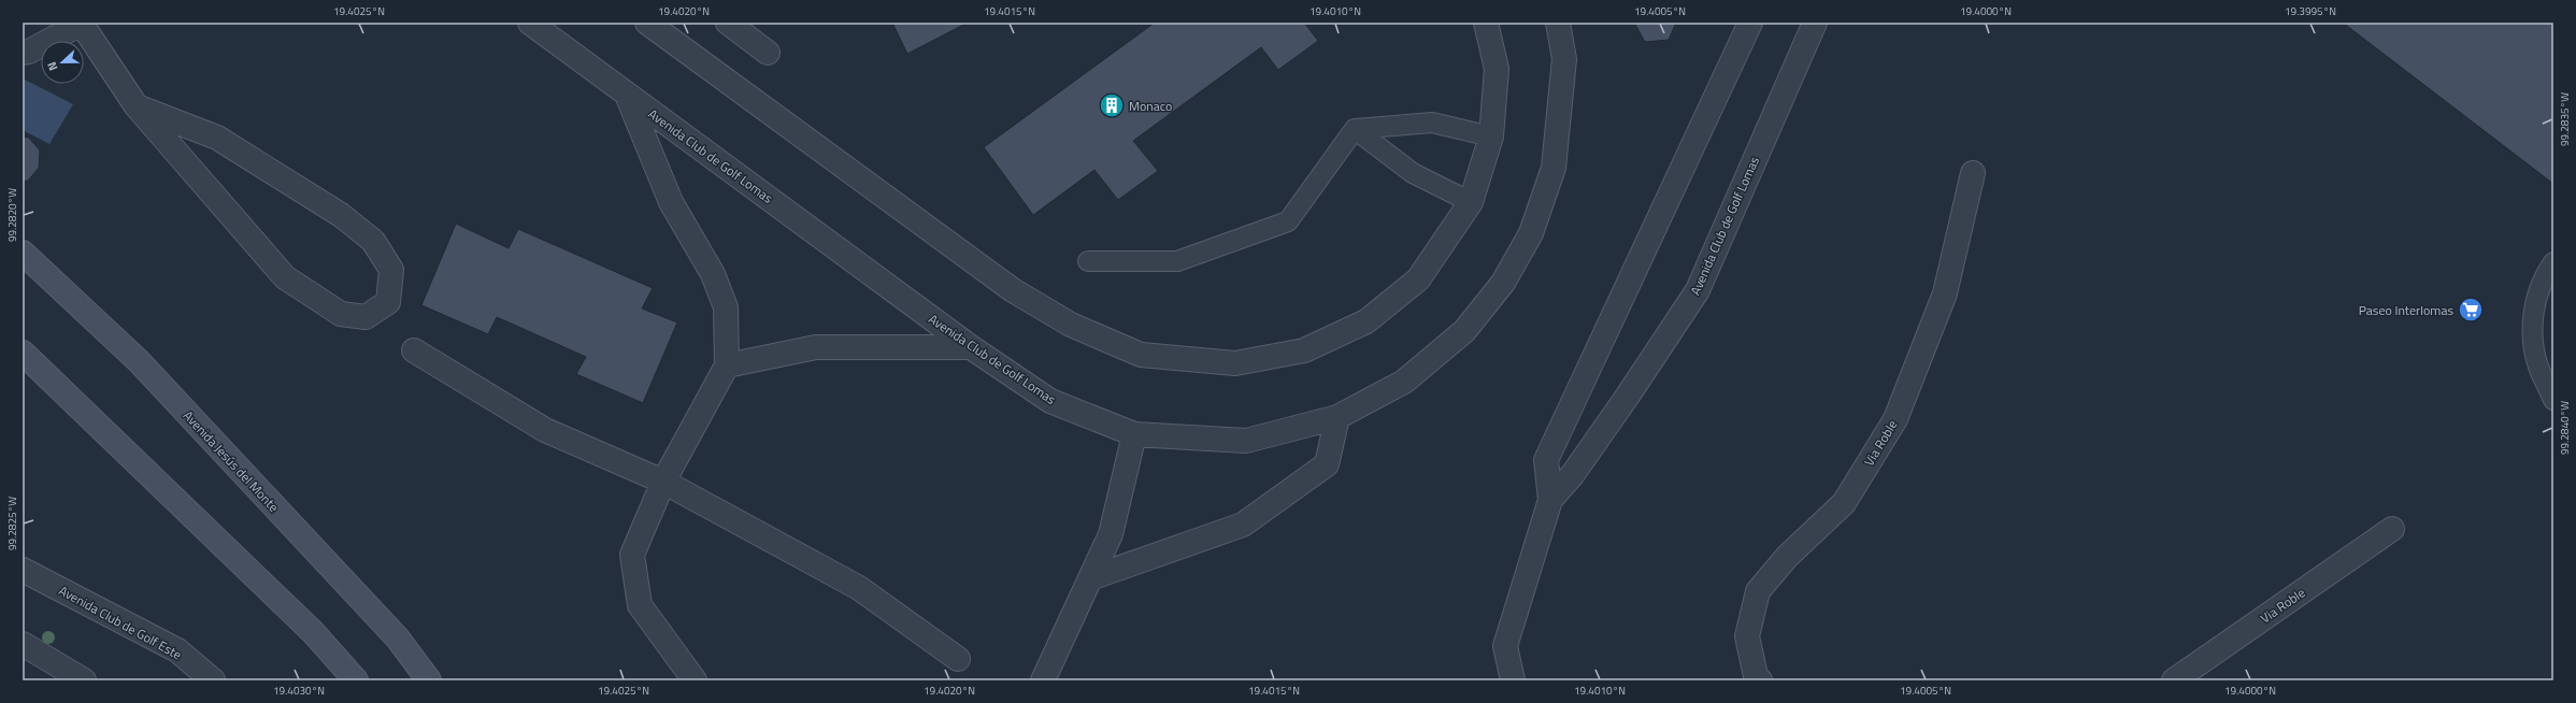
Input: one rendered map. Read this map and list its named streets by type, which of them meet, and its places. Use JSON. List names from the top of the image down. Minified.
{"streets":{"main road":["Avenida Jesús del Monte"],"street":["Avenida Club de Golf Lomas","Via Roble","Avenida Club de Golf Este"]},"places":{"building":["Monaco"],"supermarket":["Paseo Interlomas"]},"north":"left","coordinates":["19.4025°N","19.4020°N","19.4015°N","19.4010°N","19.4005°N","19.4000°N","19.3995°N","99.2835°W","99.2820°W","99.2840°W","99.2825°W","19.4030°N"]}
